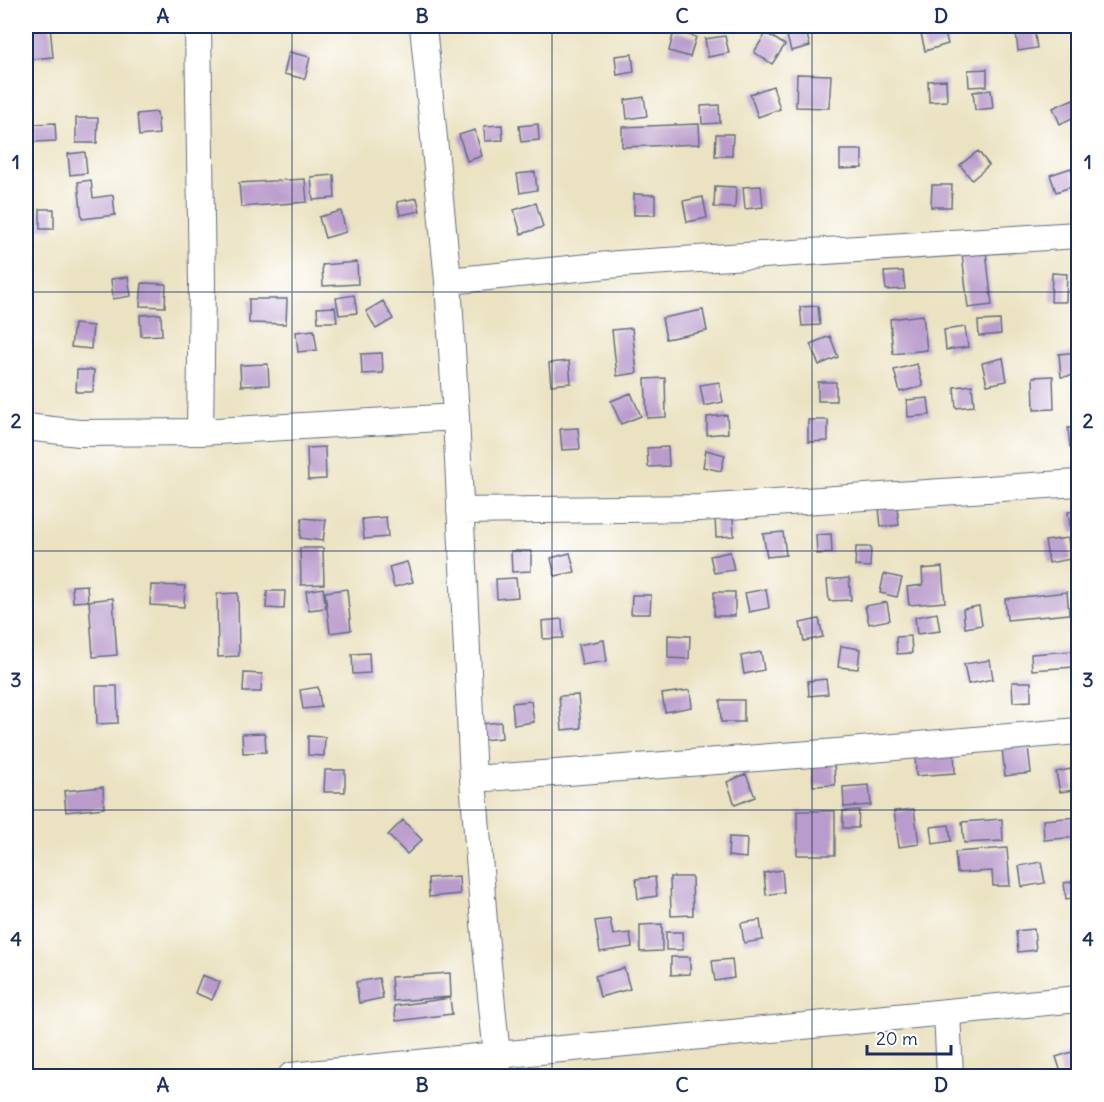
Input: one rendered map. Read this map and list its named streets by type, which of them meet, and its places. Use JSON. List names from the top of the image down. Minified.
{"scale_bar":"20 m","grid":{"columns":["A","B","C","D"],"rows":["1","2","3","4"]}}
